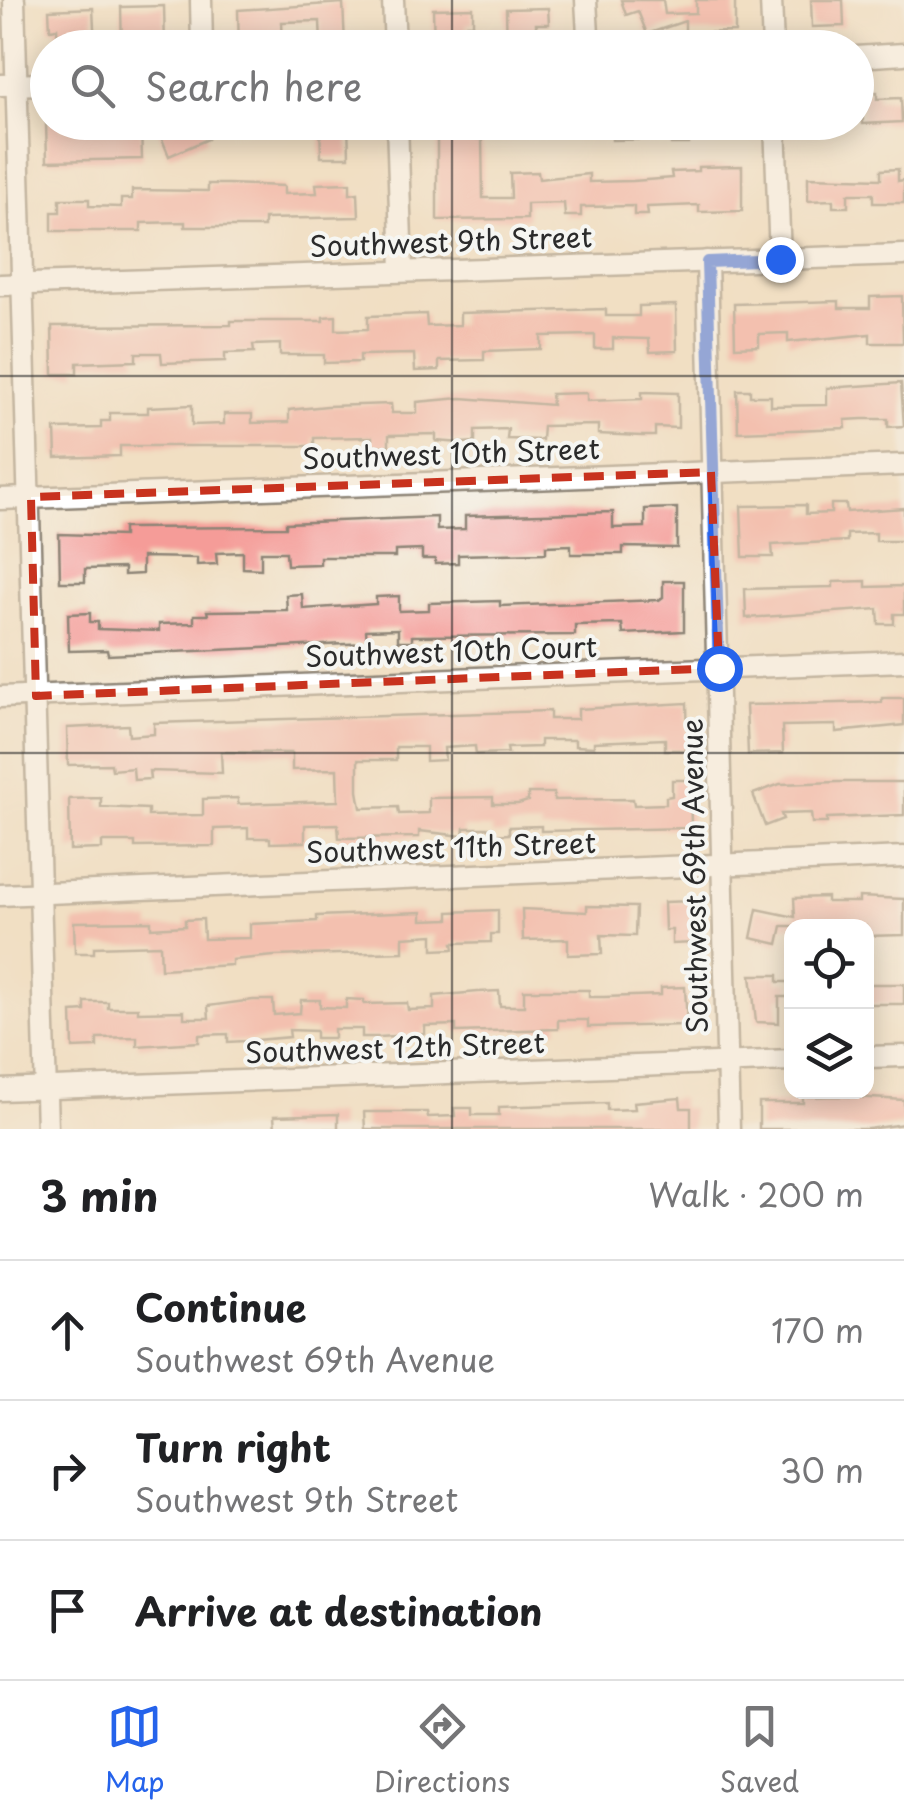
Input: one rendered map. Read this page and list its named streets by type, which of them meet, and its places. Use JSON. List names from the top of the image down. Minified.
{"streets":{"street":["Southwest 9th Street","Southwest 10th Street","Southwest 10th Court","Southwest 11th Street","Southwest 69th Avenue","Southwest 12th Street"]},"crossings":[["Southwest 9th Street","Southwest 69th Avenue"],["Southwest 10th Street","Southwest 69th Avenue"],["Southwest 10th Court","Southwest 69th Avenue"],["Southwest 11th Street","Southwest 69th Avenue"],["Southwest 69th Avenue","Southwest 12th Street"]],"page":{"search":"Search here","heading":["3 min","Walk · 200 m"],"list":[["Continue","Southwest 69th Avenue","170 m"],["Turn right","Southwest 9th Street","30 m"],"Arrive at destination"],"nav":["Map","Directions","Saved"]}}
